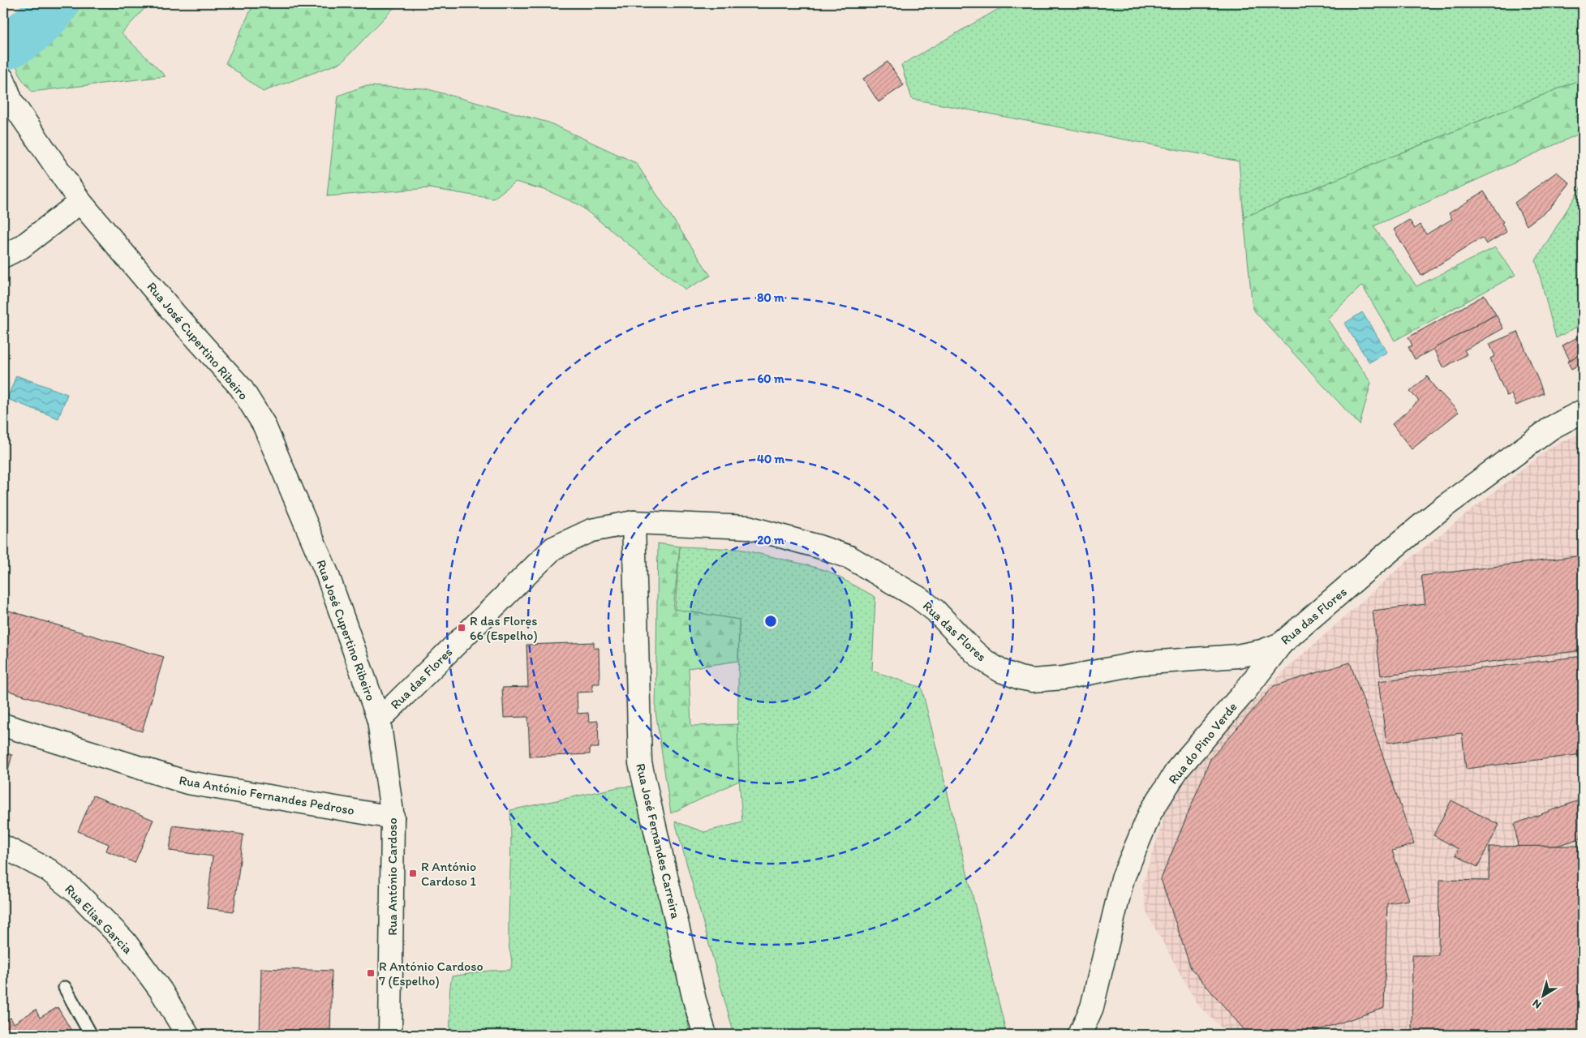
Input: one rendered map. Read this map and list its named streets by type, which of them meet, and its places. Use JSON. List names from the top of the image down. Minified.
{"streets":{"street":["Rua José Cupertino Ribeiro","Rua das Flores","Rua do Pino Verde","Rua António Fernandes Pedroso","Rua José Fernandes Carreira","Rua António Cardoso","Rua Elias Garcia"]},"crossings":[["Rua José Cupertino Ribeiro","Rua das Flores"],["Rua José Cupertino Ribeiro","Rua António Cardoso"],["Rua das Flores","Rua do Pino Verde"],["Rua das Flores","Rua José Fernandes Carreira"],["Rua das Flores","Rua António Cardoso"],["Rua António Fernandes Pedroso","Rua António Cardoso"]],"places":{"transit":["R das Flores 66 (Espelho)","R António Cardoso 1","R António Cardoso 7 (Espelho)"]},"north":"bottom left","rings":["80 m","60 m","40 m","20 m"]}
